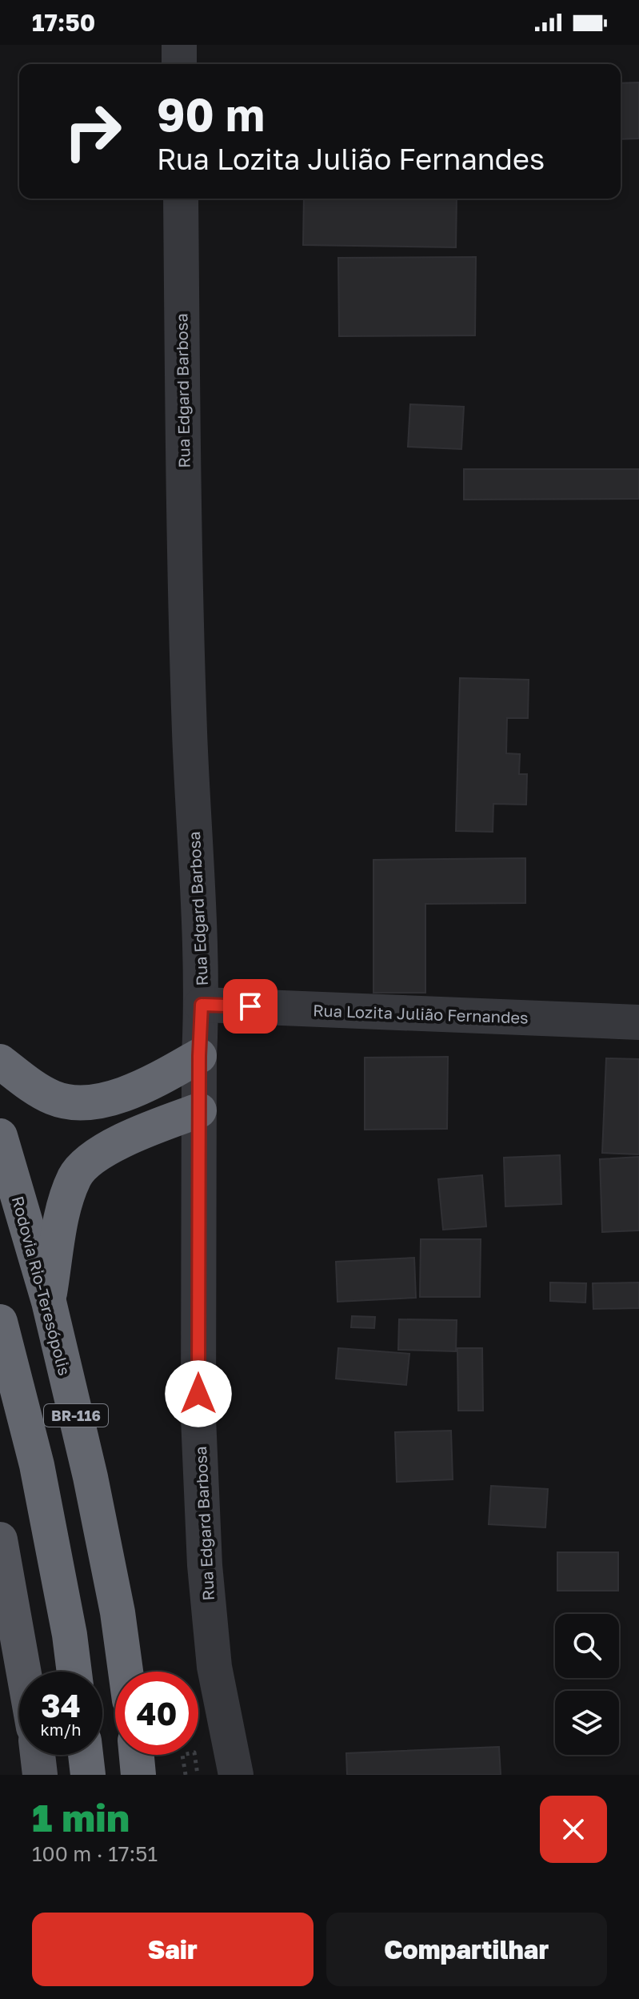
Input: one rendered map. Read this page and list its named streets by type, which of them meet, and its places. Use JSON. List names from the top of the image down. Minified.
{"streets":{"highway":["Rodovia Rio-Teresópolis","BR-116"],"street":["Rua Edgard Barbosa","Rua Lozita Julião Fernandes"]},"crossings":[["Rua Edgard Barbosa","Rua Lozita Julião Fernandes"]],"page":{"status":"17:50","turn":["90 m","Rua Lozita Julião Fernandes"],"speed":"34 km/h","limit":"40","heading":["1 min","100 m · 17:51"],"buttons":["Sair","Compartilhar"]}}
